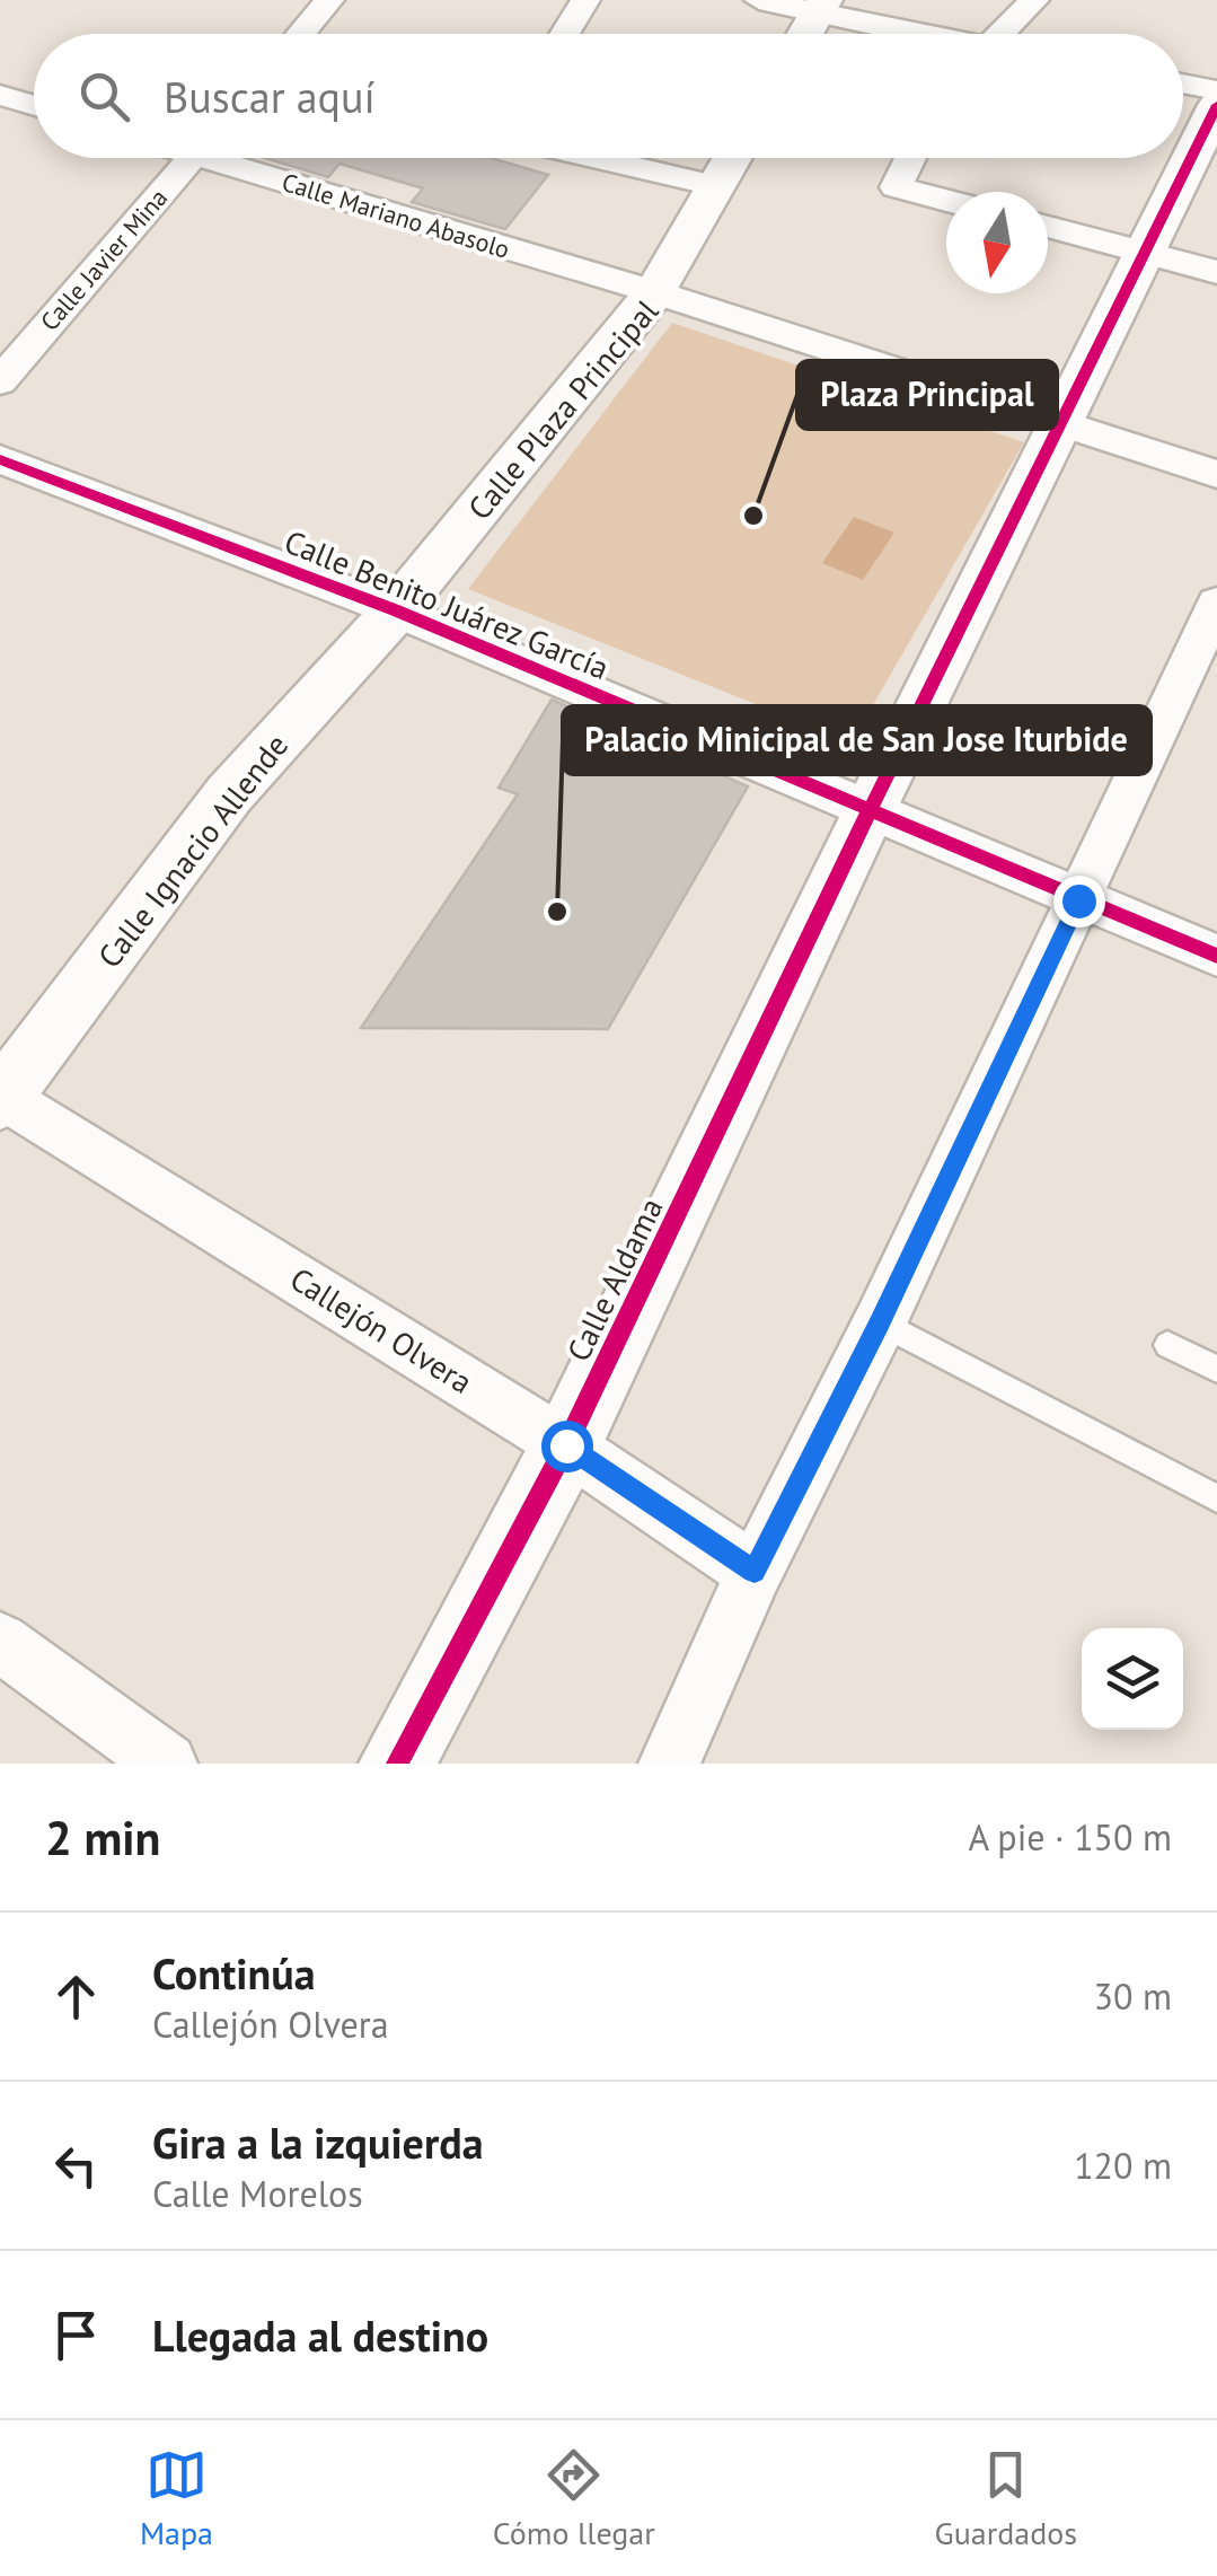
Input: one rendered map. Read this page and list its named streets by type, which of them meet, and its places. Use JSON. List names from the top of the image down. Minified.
{"streets":{"street":["Calle Mariano Abasolo","Calle Javier Mina","Calle Plaza Principal","Calle Benito Juárez García","Calle Ignacio Allende","Calle Aldama","Callejón Olvera"]},"crossings":[["Calle Mariano Abasolo","Calle Plaza Principal"],["Calle Plaza Principal","Calle Benito Juárez García"],["Calle Plaza Principal","Calle Ignacio Allende"],["Calle Benito Juárez García","Calle Ignacio Allende"],["Calle Benito Juárez García","Calle Aldama"],["Calle Ignacio Allende","Callejón Olvera"],["Calle Aldama","Callejón Olvera"]],"places":["Plaza Principal","Palacio Minicipal de San Jose Iturbide"],"north":"bottom","page":{"search":"Buscar aquí","heading":["2 min","A pie · 150 m"],"list":[["Continúa","Callejón Olvera","30 m"],["Gira a la izquierda","Calle Morelos","120 m"],"Llegada al destino"],"nav":["Mapa","Cómo llegar","Guardados"]}}
